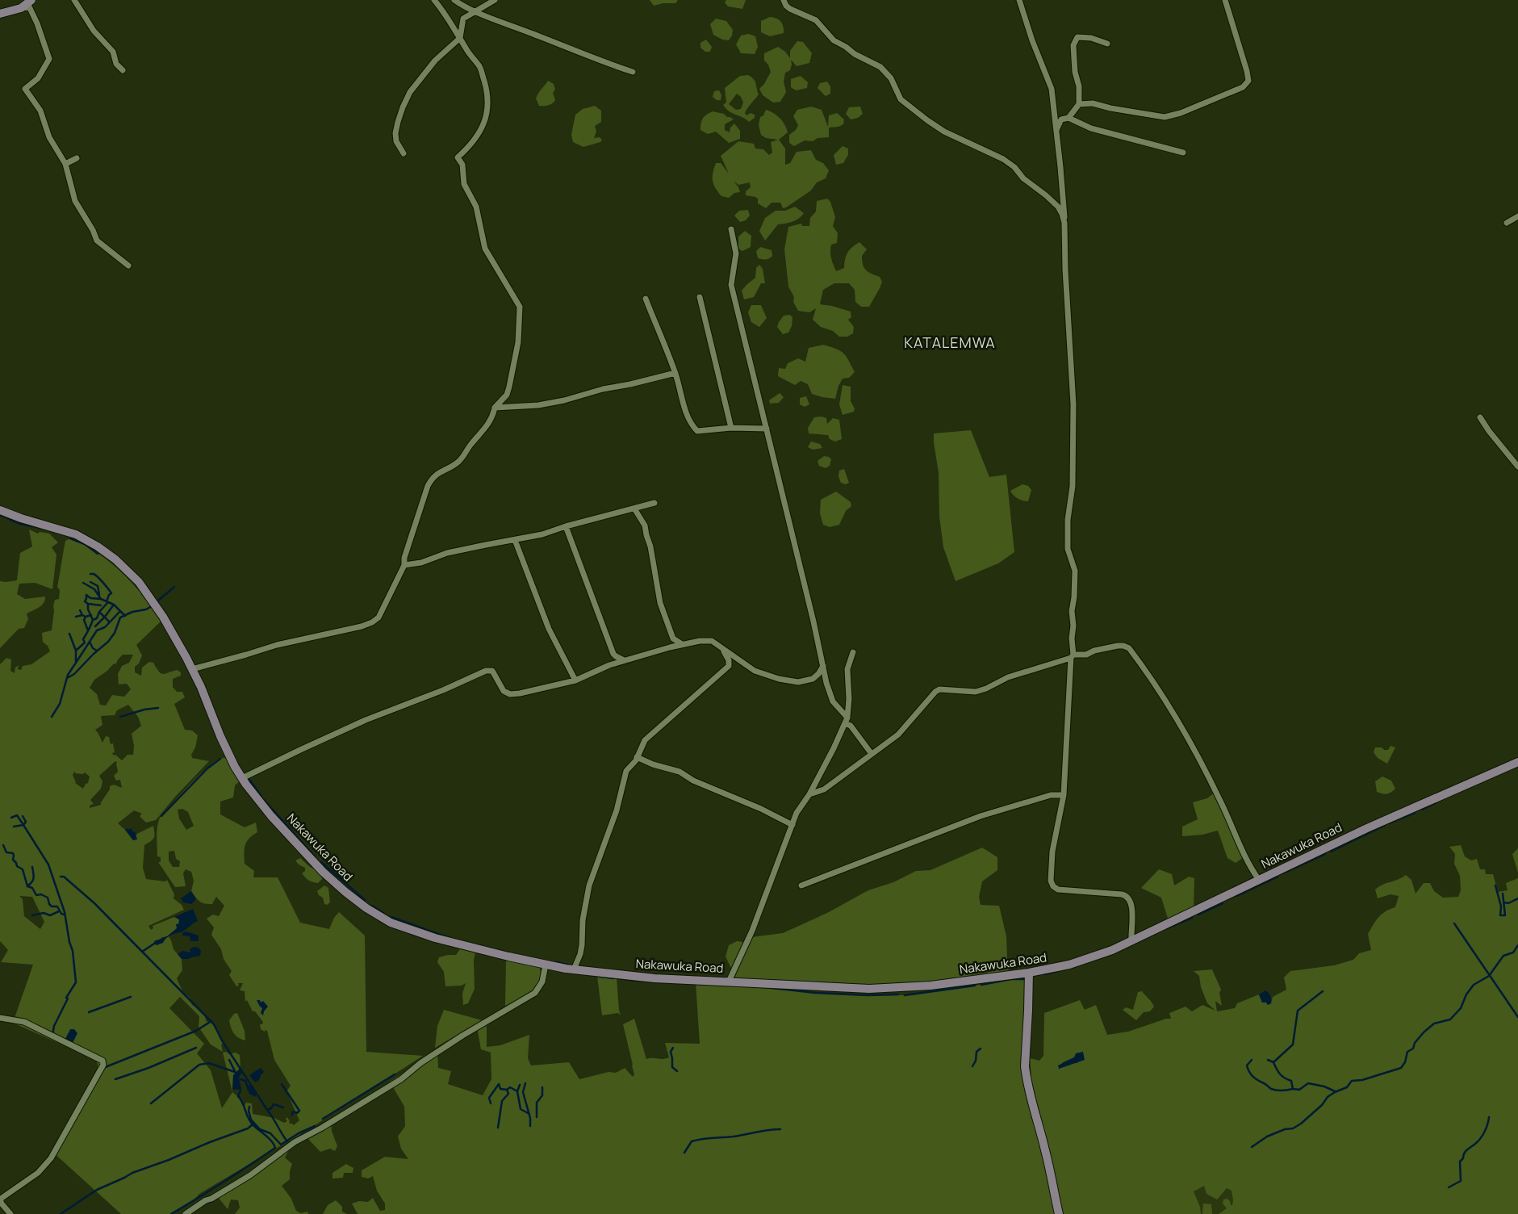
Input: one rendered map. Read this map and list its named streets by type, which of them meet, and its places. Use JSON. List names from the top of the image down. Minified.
{"streets":{"main road":["Nakawuka Road"]},"districts":["KATALEMWA"]}
